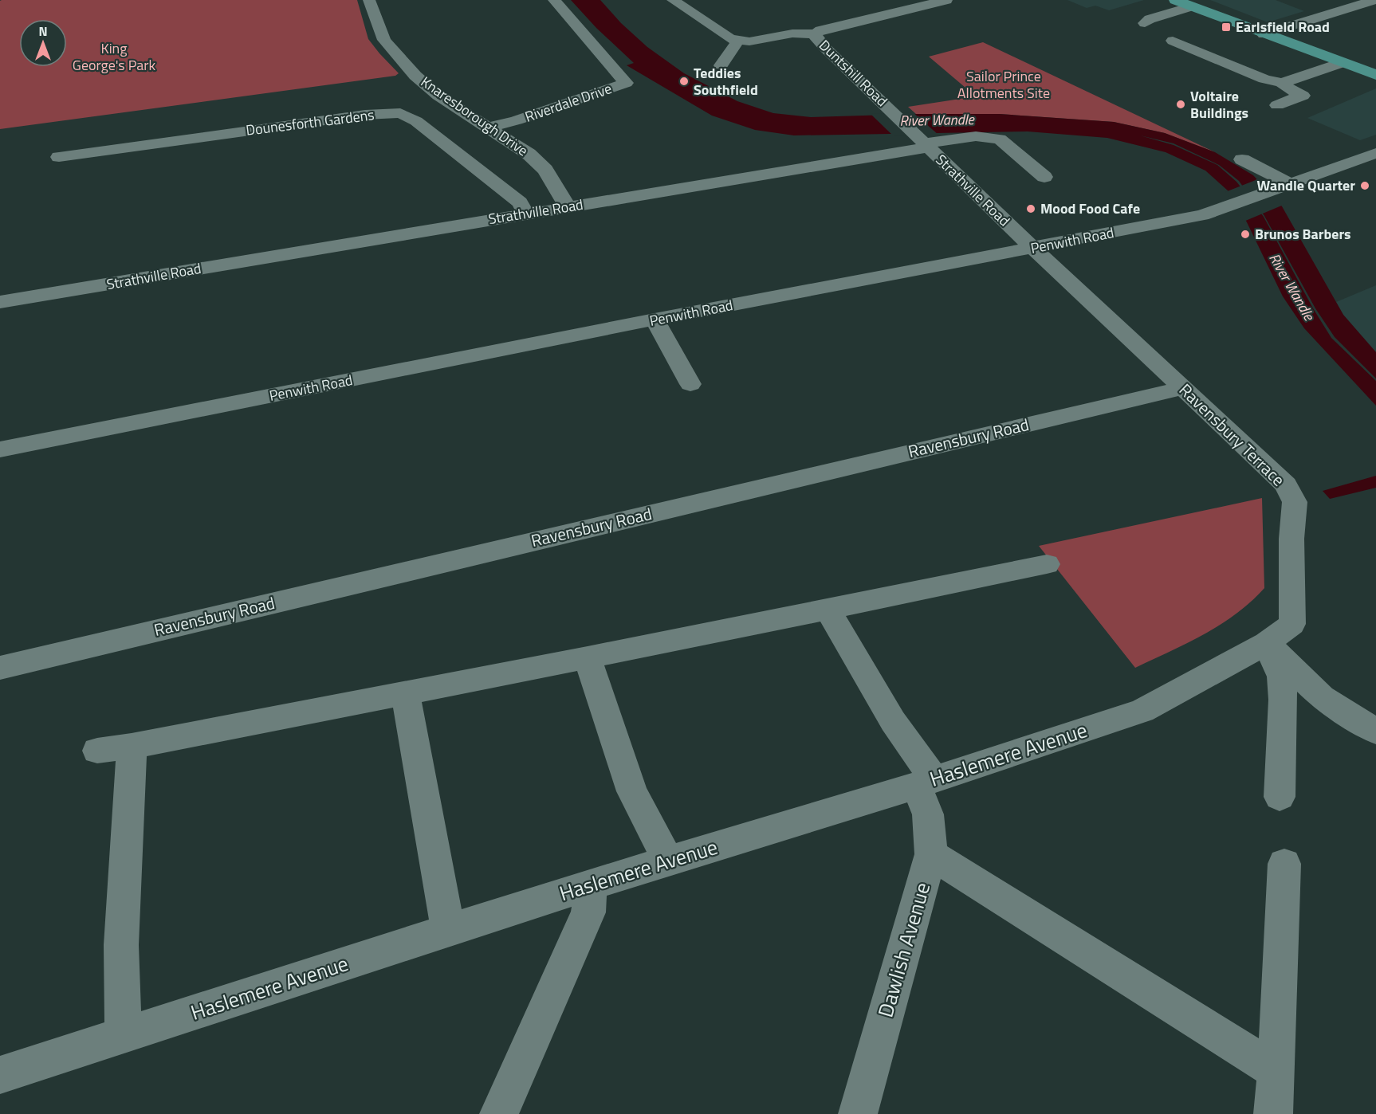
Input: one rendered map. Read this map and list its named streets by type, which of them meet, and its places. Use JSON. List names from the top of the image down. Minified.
{"streets":{"street":["Duntshill Road","Riverdale Drive","Knaresborough Drive","Dounesforth Gardens","Strathville Road","Penwith Road","Ravensbury Terrace","Ravensbury Road","Haslemere Avenue","Dawlish Avenue"]},"crossings":[["Duntshill Road","Strathville Road"],["Riverdale Drive","Knaresborough Drive"],["Knaresborough Drive","Strathville Road"],["Dounesforth Gardens","Strathville Road"],["Strathville Road","Penwith Road"],["Strathville Road","Ravensbury Terrace"],["Penwith Road","Ravensbury Terrace"],["Ravensbury Terrace","Ravensbury Road"],["Ravensbury Terrace","Haslemere Avenue"],["Haslemere Avenue","Dawlish Avenue"]],"water":["River Wandle"],"parks":["King George's Park","Sailor Prince Allotments Site"],"places":{"transit":["Earlsfield Road"],"other":["Teddies Southfield","Voltaire Buildings","Wandle Quarter","Mood Food Cafe","Brunos Barbers"]},"north":"top"}
